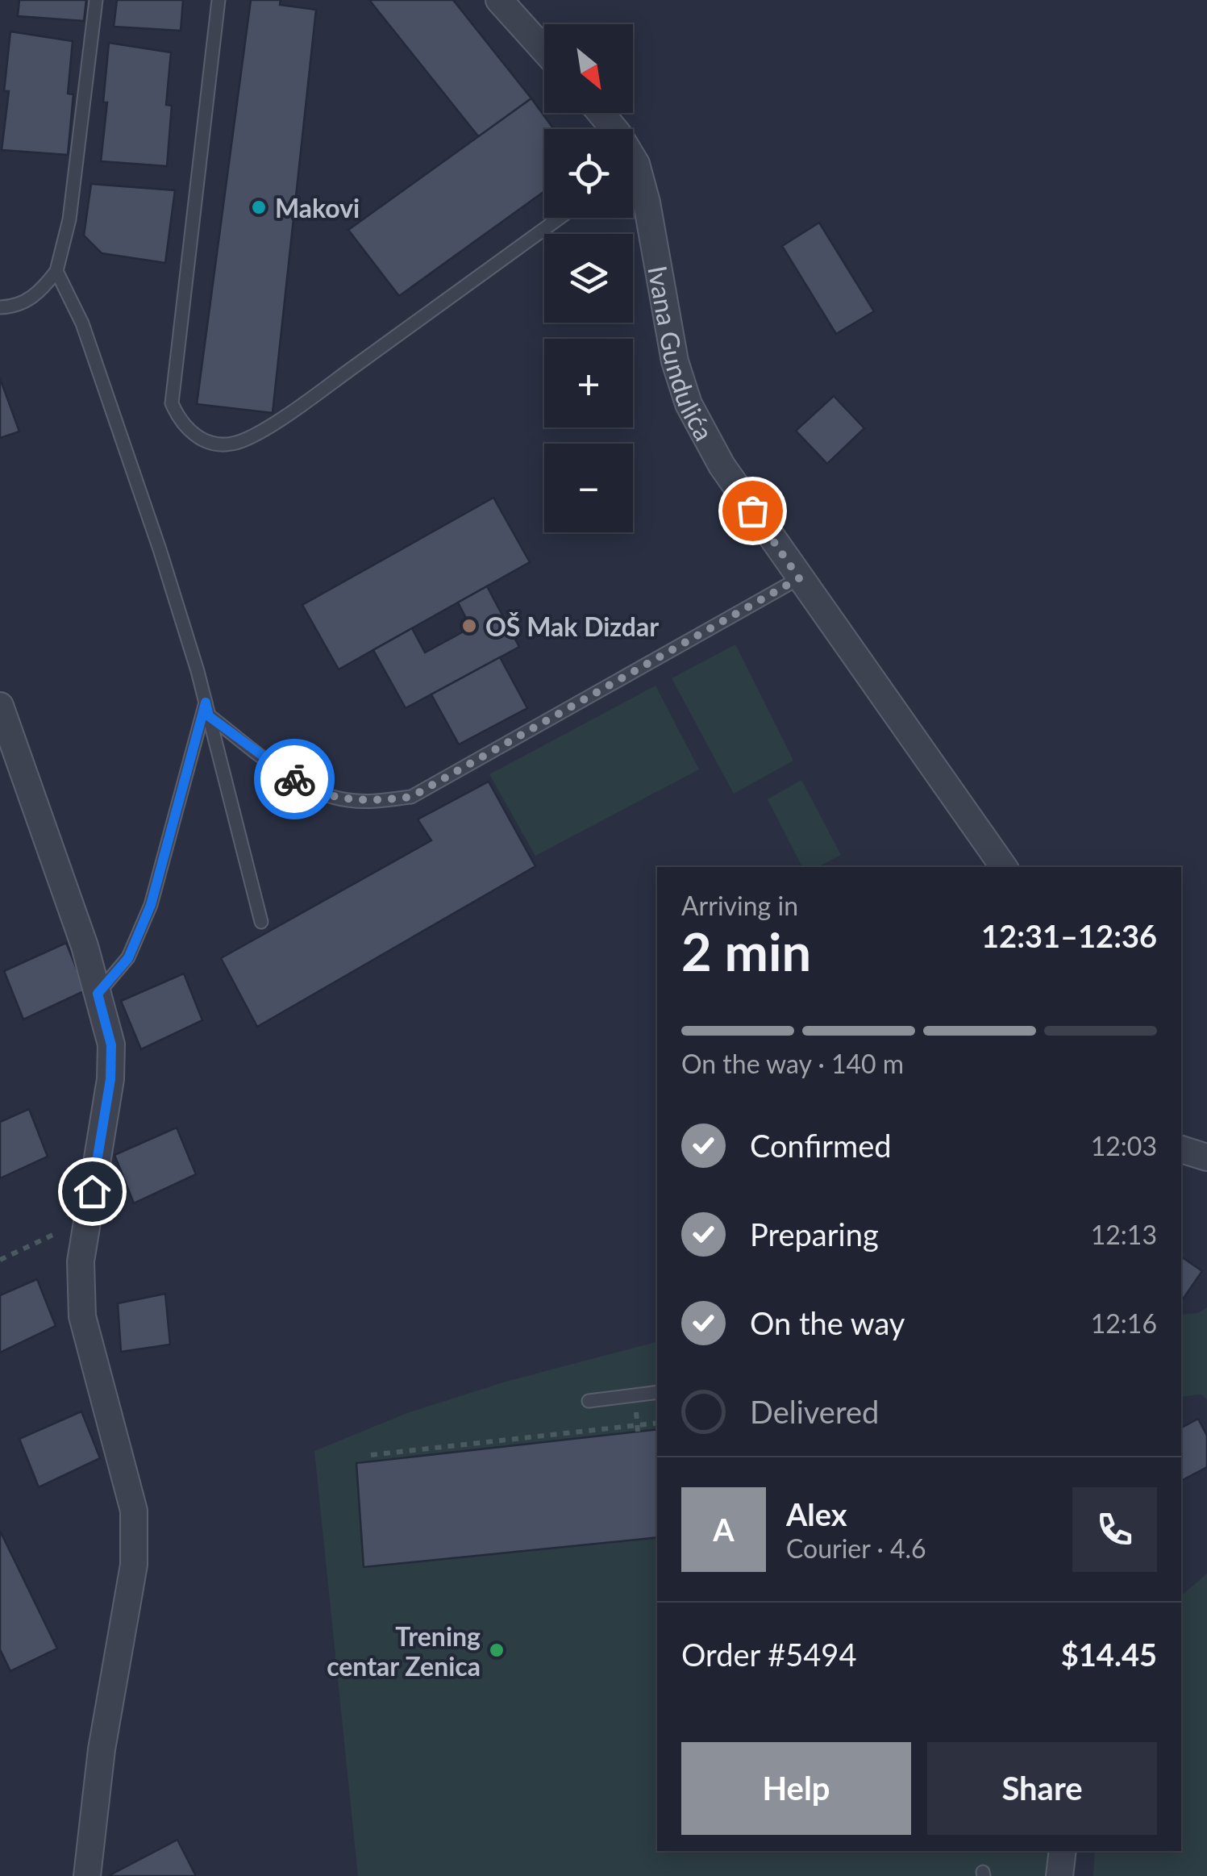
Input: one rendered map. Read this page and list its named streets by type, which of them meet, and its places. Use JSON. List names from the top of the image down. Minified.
{"streets":{"street":["Ivana Gundulića"]},"places":["Makovi","OŠ Mak Dizdar","Trening centar Zenica"],"north":"bottom right","page":{"map_buttons":["+","−"],"heading":["2 min","Arriving in","12:31–12:36"],"panel":["Alex","Courier · 4.6","Order #5494","$14.45"],"bar":"On the way · 140 m","list":[["Confirmed","12:03"],["Preparing","12:13"],["On the way","12:16"],"Delivered"],"round":"A","buttons":["Help","Share"]}}
